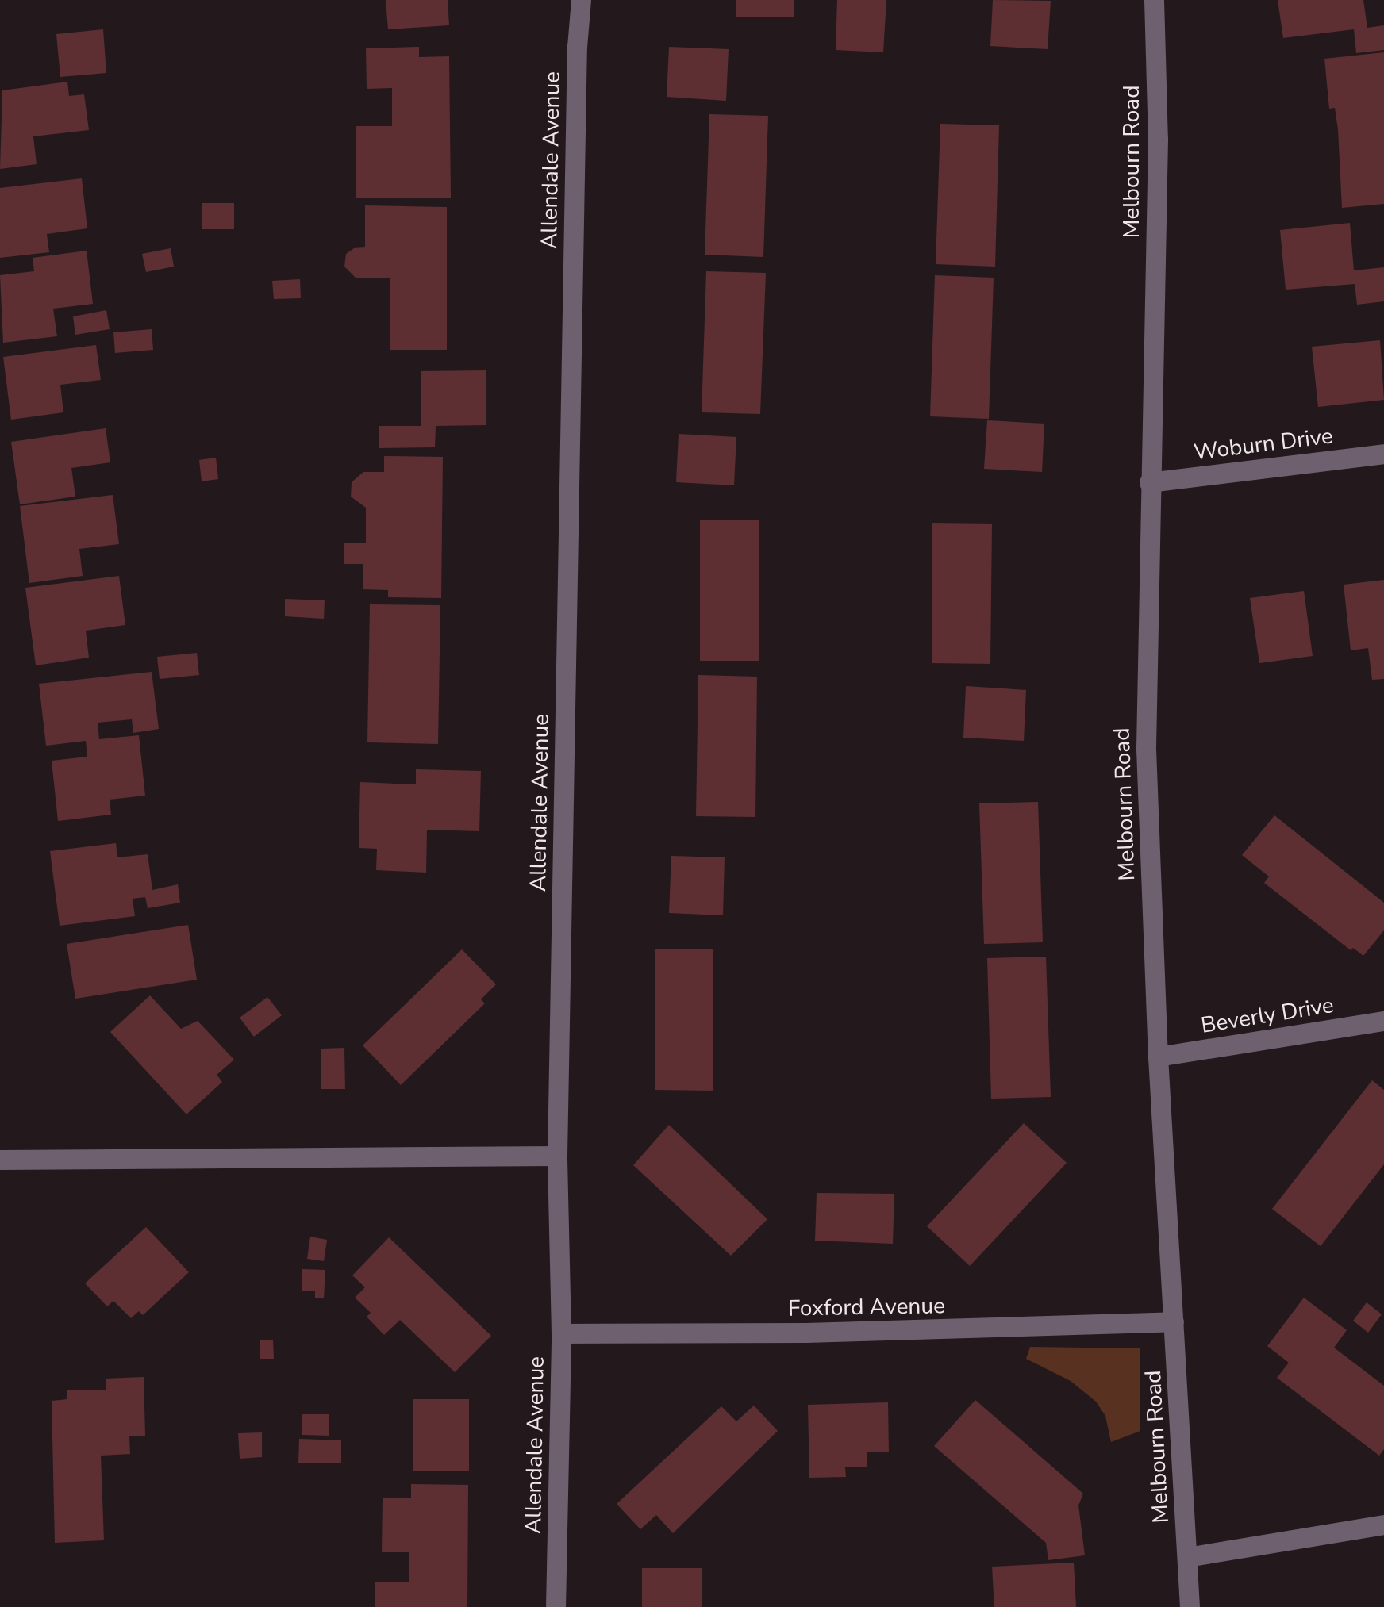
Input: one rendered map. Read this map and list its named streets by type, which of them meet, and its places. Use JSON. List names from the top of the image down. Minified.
{"streets":{"street":["Allendale Avenue","Melbourn Road","Woburn Drive","Beverly Drive","Foxford Avenue"]},"crossings":[["Allendale Avenue","Foxford Avenue"],["Melbourn Road","Woburn Drive"],["Melbourn Road","Beverly Drive"],["Melbourn Road","Foxford Avenue"]]}
